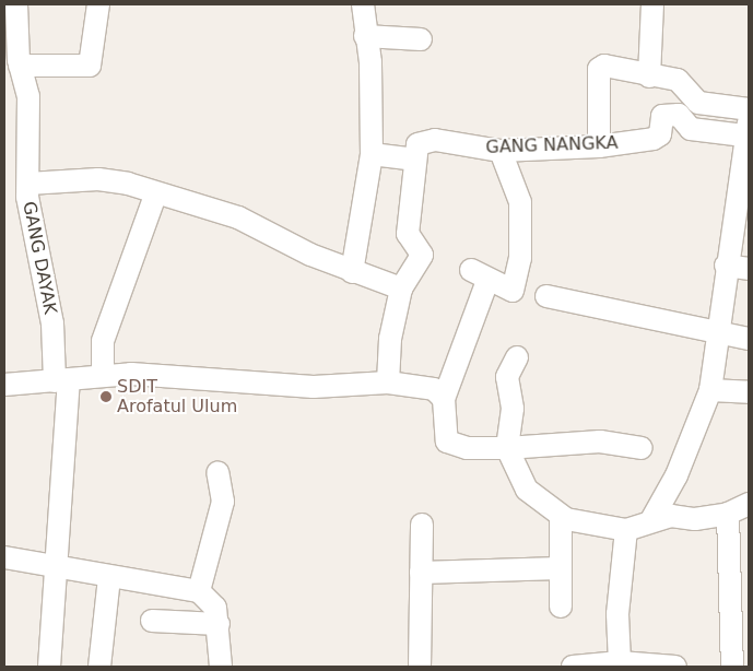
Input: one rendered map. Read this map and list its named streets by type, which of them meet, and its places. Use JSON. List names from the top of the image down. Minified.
{"streets":{"street":["GANG NANGKA","GANG DAYAK"]},"places":["SDIT Arofatul Ulum"]}
